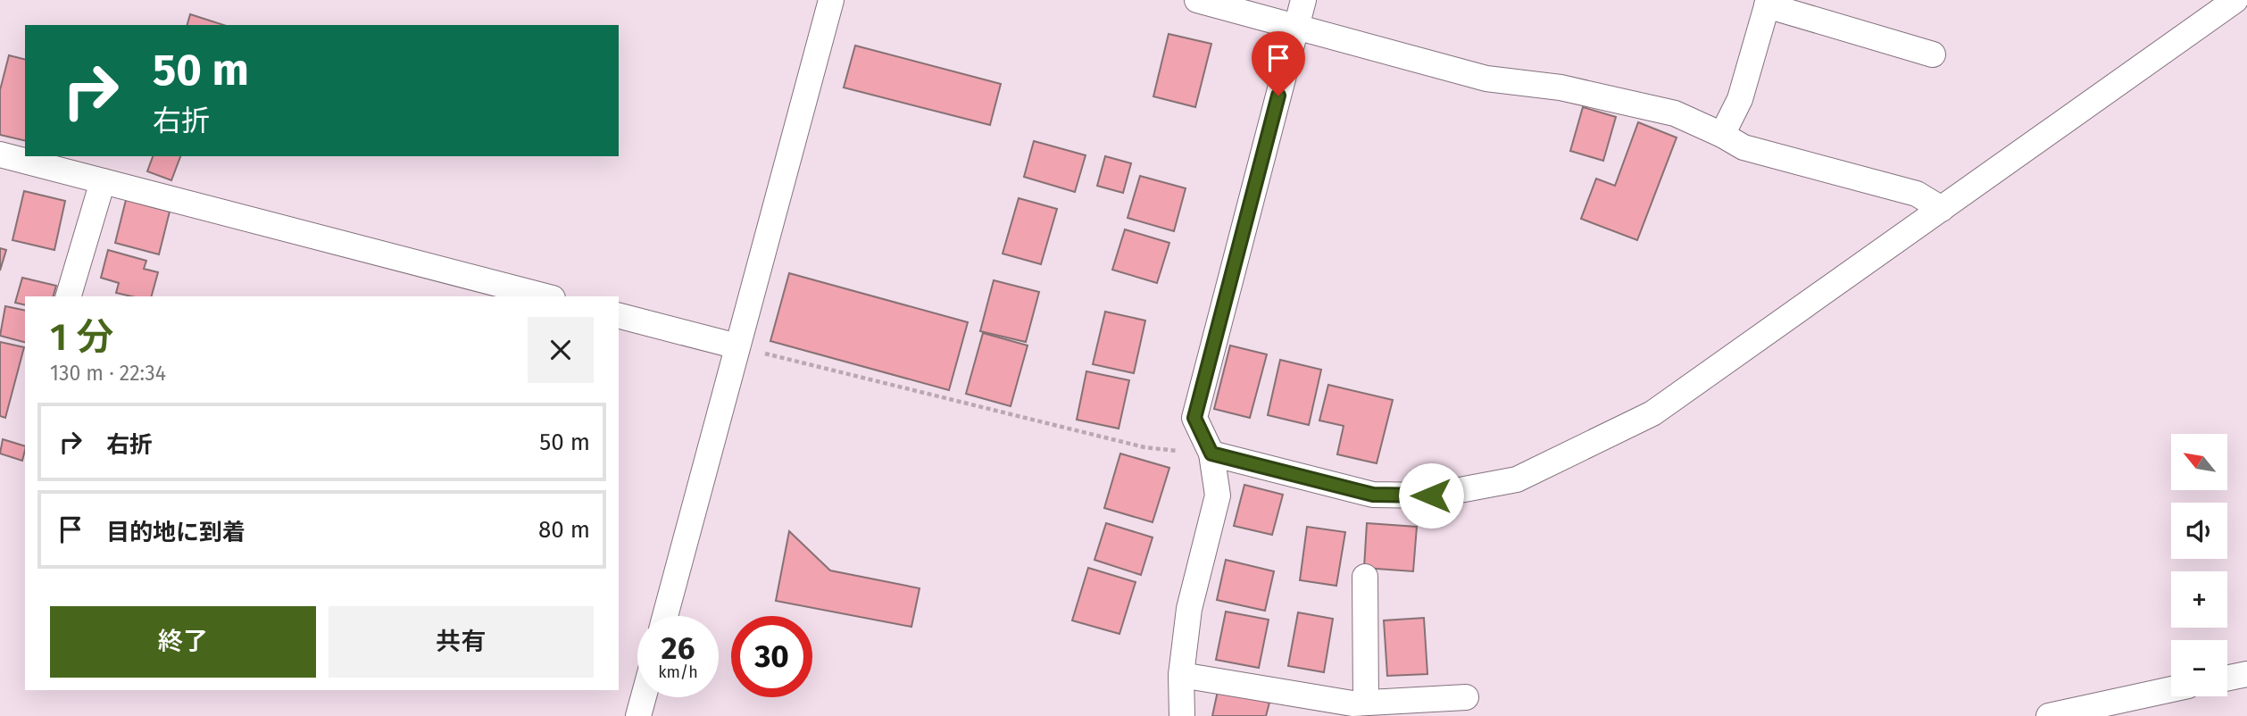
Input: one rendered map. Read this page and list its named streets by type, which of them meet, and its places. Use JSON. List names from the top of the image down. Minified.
{"north":"top left","page":{"turn":["50 m","右折"],"heading":["1 分","130 m · 22:34"],"list":[{"name":"右折","value":"50 m"},{"name":"目的地に到着","value":"80 m"}],"map_buttons":["+","−"],"buttons":["終了","共有"],"speed":"26 km/h","limit":"30"}}
